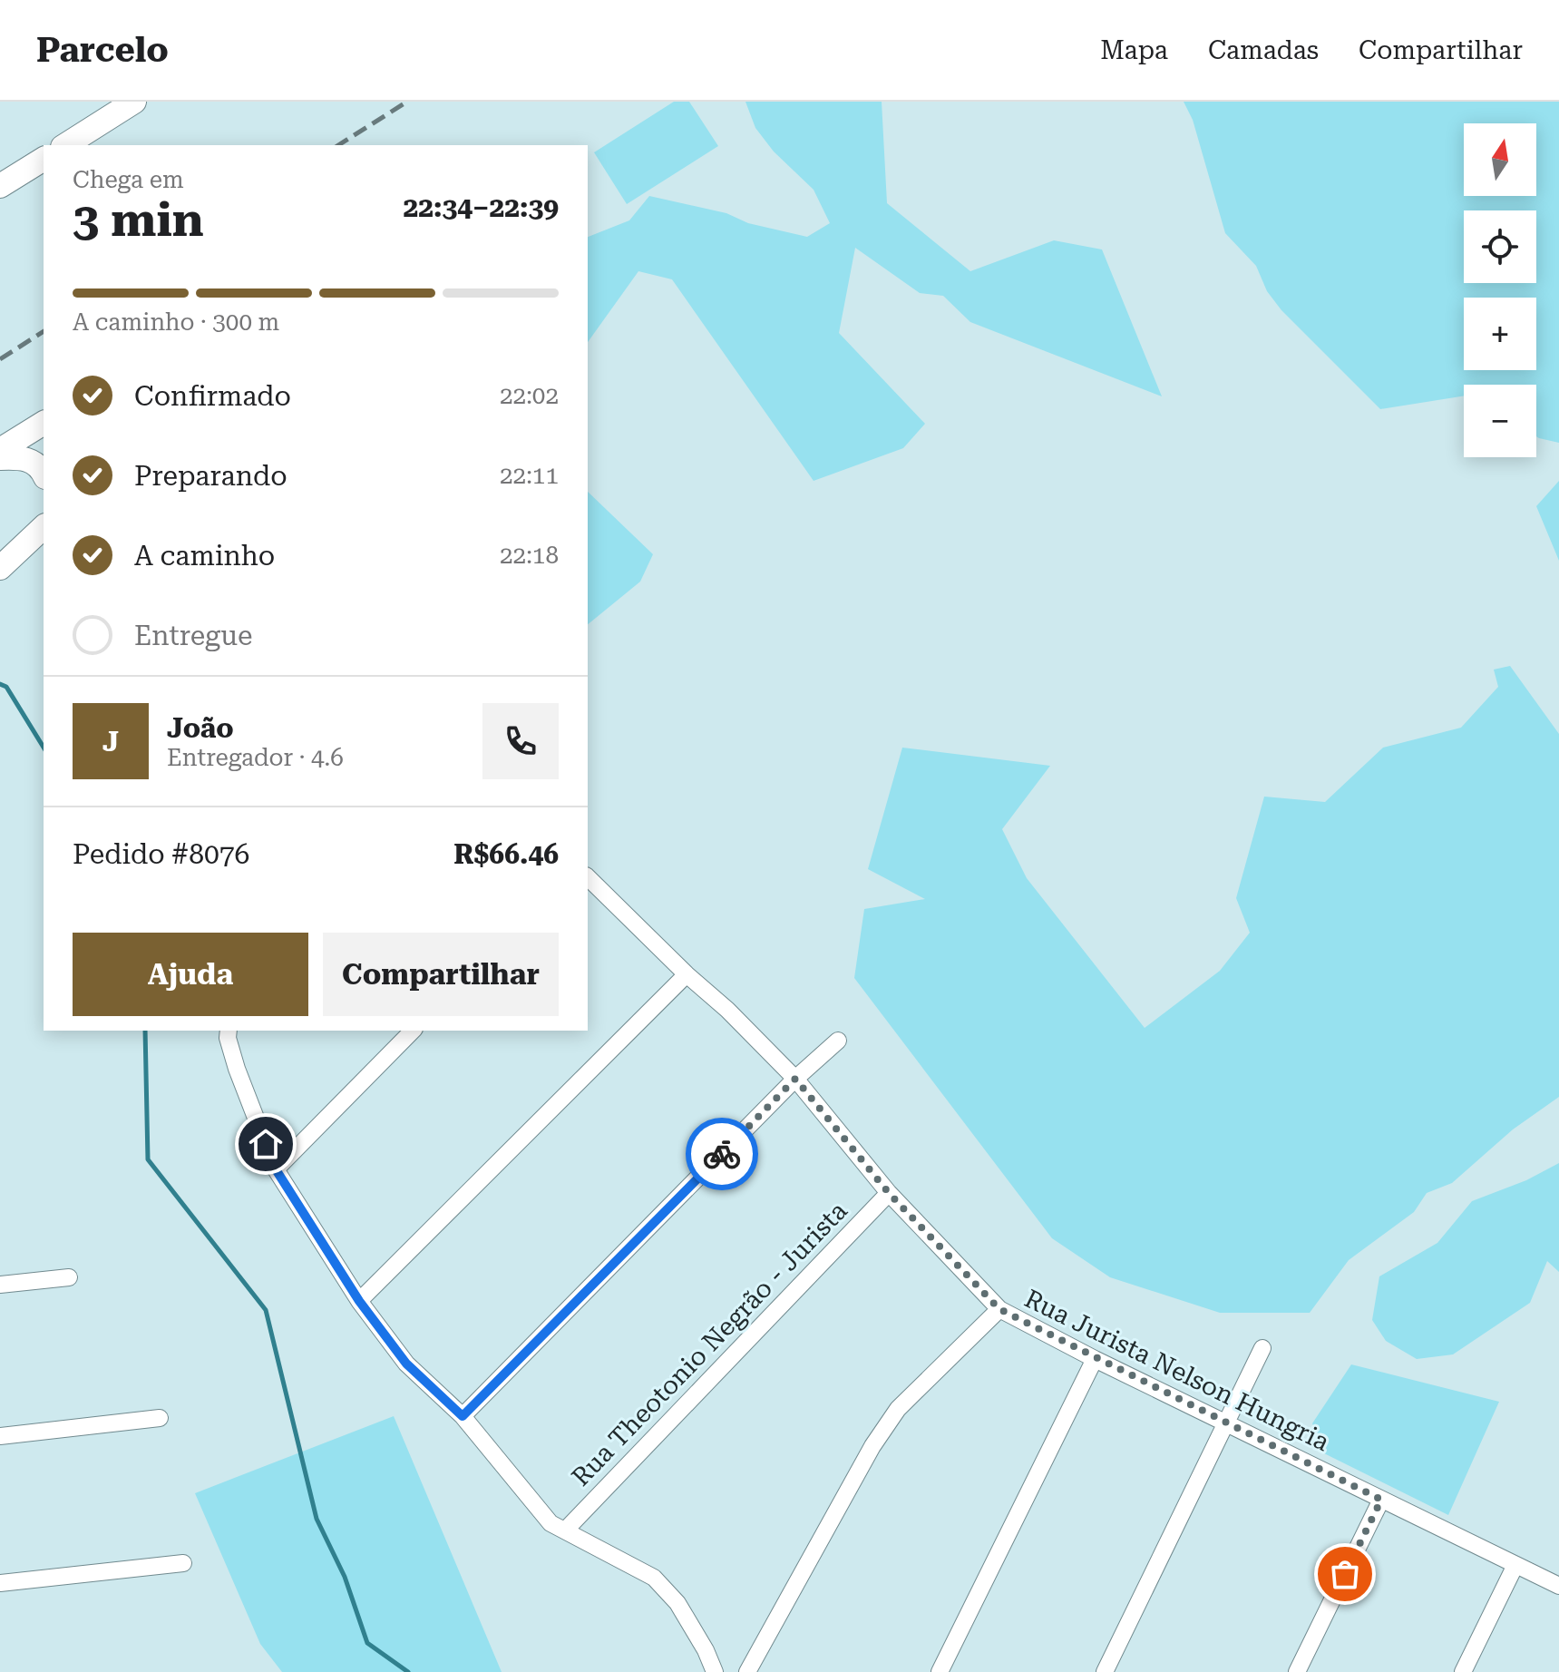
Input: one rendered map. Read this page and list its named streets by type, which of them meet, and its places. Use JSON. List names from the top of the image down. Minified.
{"streets":{"street":["Rua Theotonio Negrão - Jurista","Rua Jurista Nelson Hungria"]},"crossings":[["Rua Theotonio Negrão - Jurista","Rua Jurista Nelson Hungria"]],"north":"top","page":{"header":"Parcelo","nav":["Mapa","Camadas","Compartilhar"],"map_buttons":["+","−"],"heading":["3 min","Chega em","22:34–22:39"],"panel":["João","Entregador · 4.6","Pedido #8076","R$66.46"],"bar":"A caminho · 300 m","list":[["Confirmado","22:02"],["Preparando","22:11"],["A caminho","22:18"],"Entregue"],"round":"J","buttons":["Ajuda","Compartilhar"]}}
